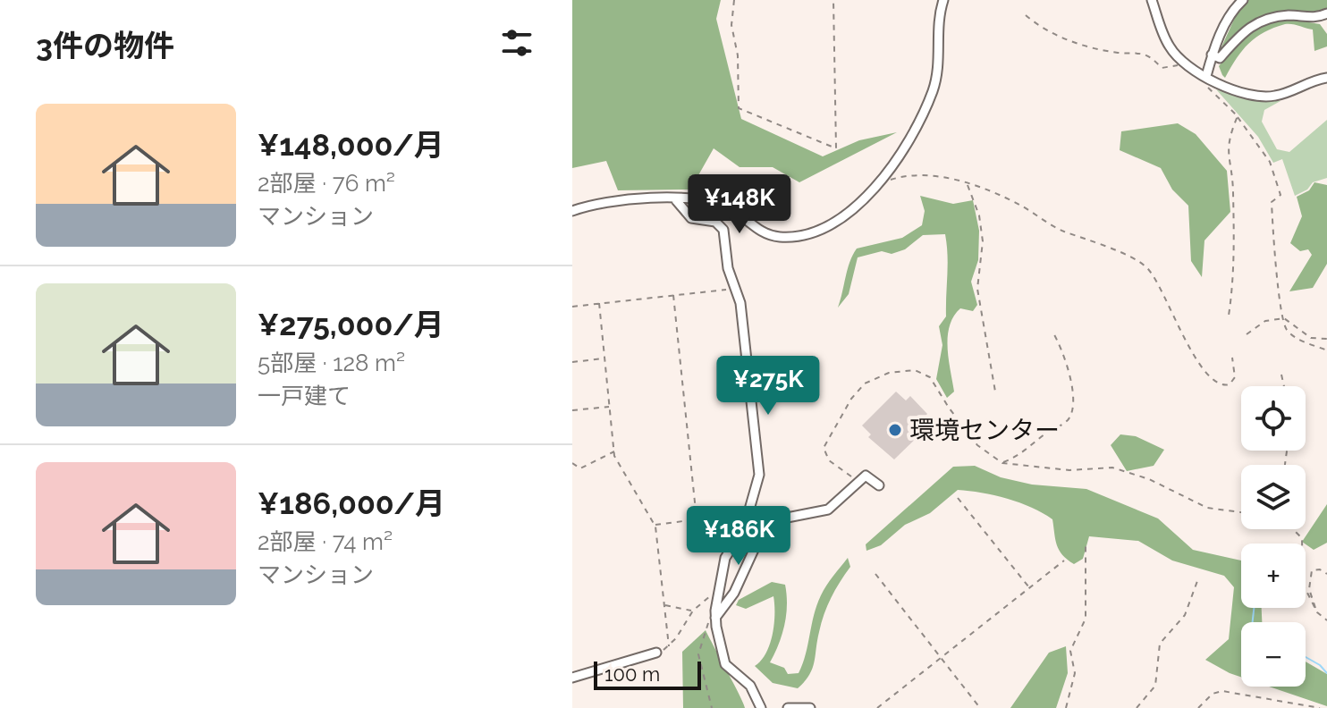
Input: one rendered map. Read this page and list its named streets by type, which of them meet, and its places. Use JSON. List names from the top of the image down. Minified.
{"places":["環境センター"],"scale_bar":"100 m","page":{"heading":"3件の物件","list":[{"name":"¥148,000/月","note":"2部屋 · 76 m² · マンション"},{"name":"¥275,000/月","note":"5部屋 · 128 m² · 一戸建て"},{"name":"¥186,000/月","note":"2部屋 · 74 m² · マンション"}],"price":["¥148K","¥275K","¥186K"],"map_buttons":["+","−"],"scale":"100 m"}}
